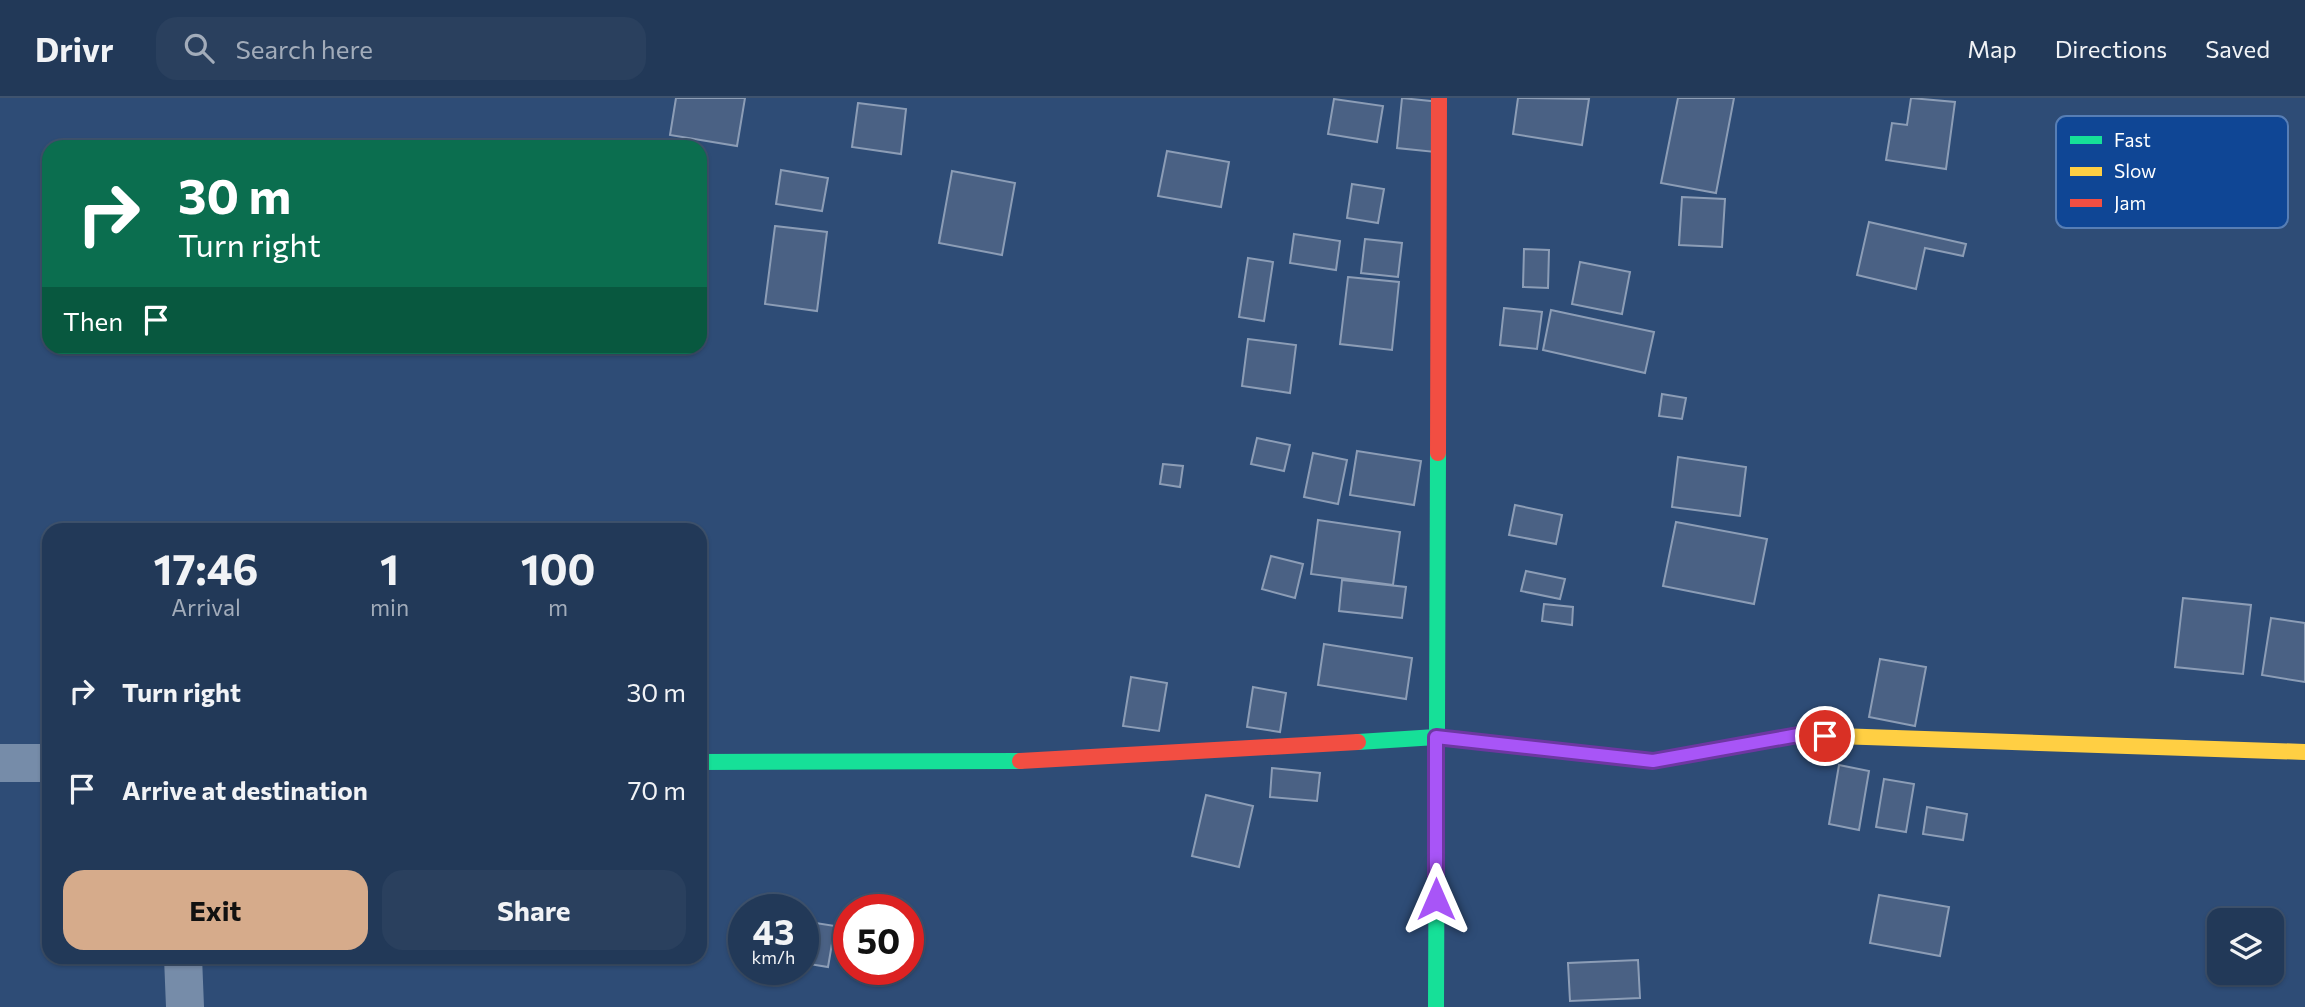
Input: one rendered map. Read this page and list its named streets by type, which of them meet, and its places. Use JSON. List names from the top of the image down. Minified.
{"legend":["Fast","Slow","Jam"],"page":{"header":"Drivr","search":"Search here","nav":["Map","Directions","Saved"],"turn":["30 m","Turn right"],"then":"Then","eta":["17:46","Arrival","1","min","100","m"],"list":[{"name":"Turn right","value":"30 m"},{"name":"Arrive at destination","value":"70 m"}],"buttons":["Exit","Share"],"speed":"43 km/h","limit":"50"}}
